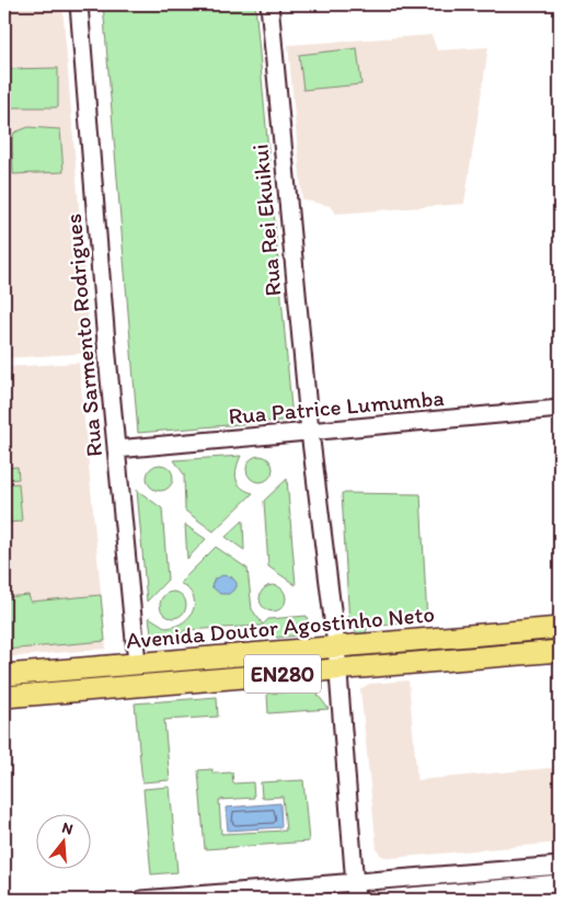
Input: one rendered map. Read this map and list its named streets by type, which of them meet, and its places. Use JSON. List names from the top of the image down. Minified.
{"streets":{"main road":["Avenida Doutor Agostinho Neto","EN280"],"street":["Rua Rei Ekuikui","Rua Sarmento Rodrigues","Rua Patrice Lumumba"]},"crossings":[["Rua Rei Ekuikui","Rua Patrice Lumumba"],["Rua Rei Ekuikui","Avenida Doutor Agostinho Neto"],["Rua Sarmento Rodrigues","Rua Patrice Lumumba"],["Rua Sarmento Rodrigues","Avenida Doutor Agostinho Neto"]],"north":"top"}
